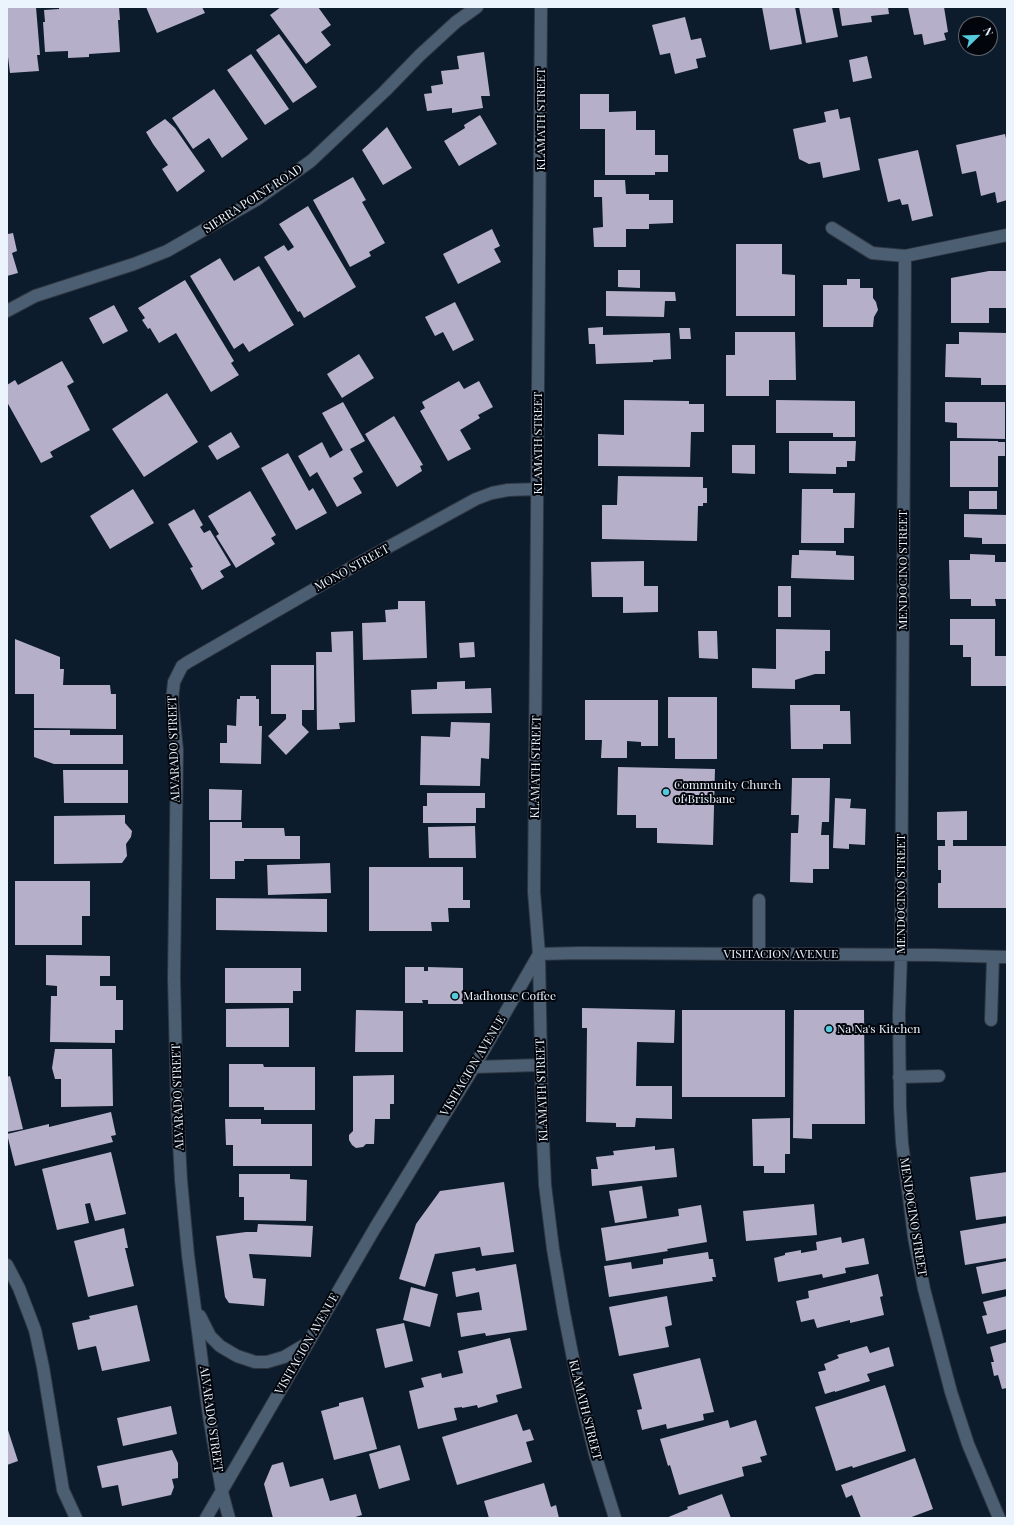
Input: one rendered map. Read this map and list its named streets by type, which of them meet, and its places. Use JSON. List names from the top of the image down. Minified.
{"streets":{"street":["KLAMATH STREET","SIERRA POINT ROAD","MONO STREET","MENDOCINO STREET","ALVARADO STREET","VISITACION AVENUE"]},"crossings":[["KLAMATH STREET","MONO STREET"],["KLAMATH STREET","VISITACION AVENUE"],["MONO STREET","ALVARADO STREET"],["MENDOCINO STREET","VISITACION AVENUE"],["ALVARADO STREET","VISITACION AVENUE"]],"places":["Community Church of Brisbane","Madhouse Coffee","Na Na's Kitchen"],"north":"top right"}
